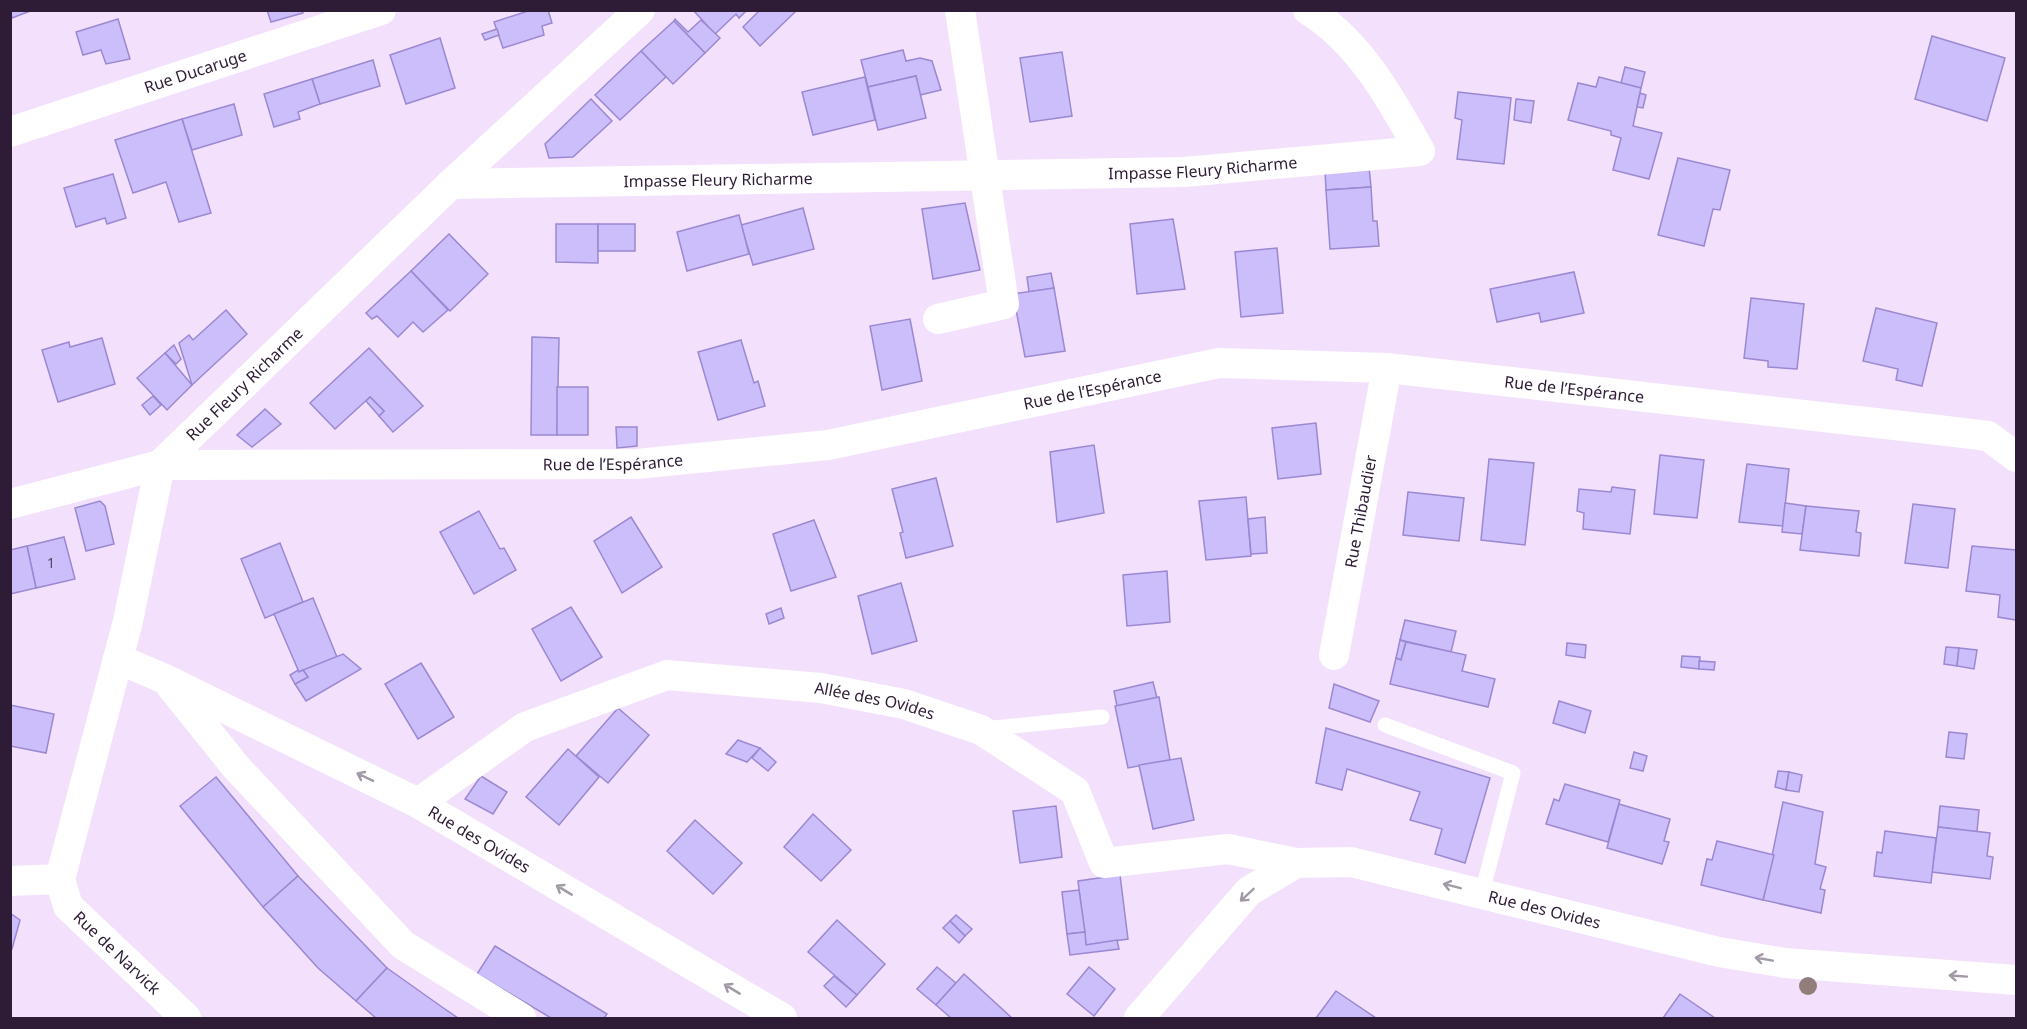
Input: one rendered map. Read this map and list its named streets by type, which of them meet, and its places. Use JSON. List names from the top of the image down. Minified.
{"streets":{"street":["Rue Ducaruge","Impasse Fleury Richarme","Rue Fleury Richarme","Rue de l’Espérance","Rue Thibaudier","Allée des Ovides","Rue des Ovides","Rue de Narvick"]},"crossings":[["Impasse Fleury Richarme","Rue Fleury Richarme"],["Rue Fleury Richarme","Rue de l’Espérance"],["Rue de l’Espérance","Rue Thibaudier"],["Allée des Ovides","Rue des Ovides"]],"one_way":["Rue des Ovides"],"house_numbers":["1"]}
